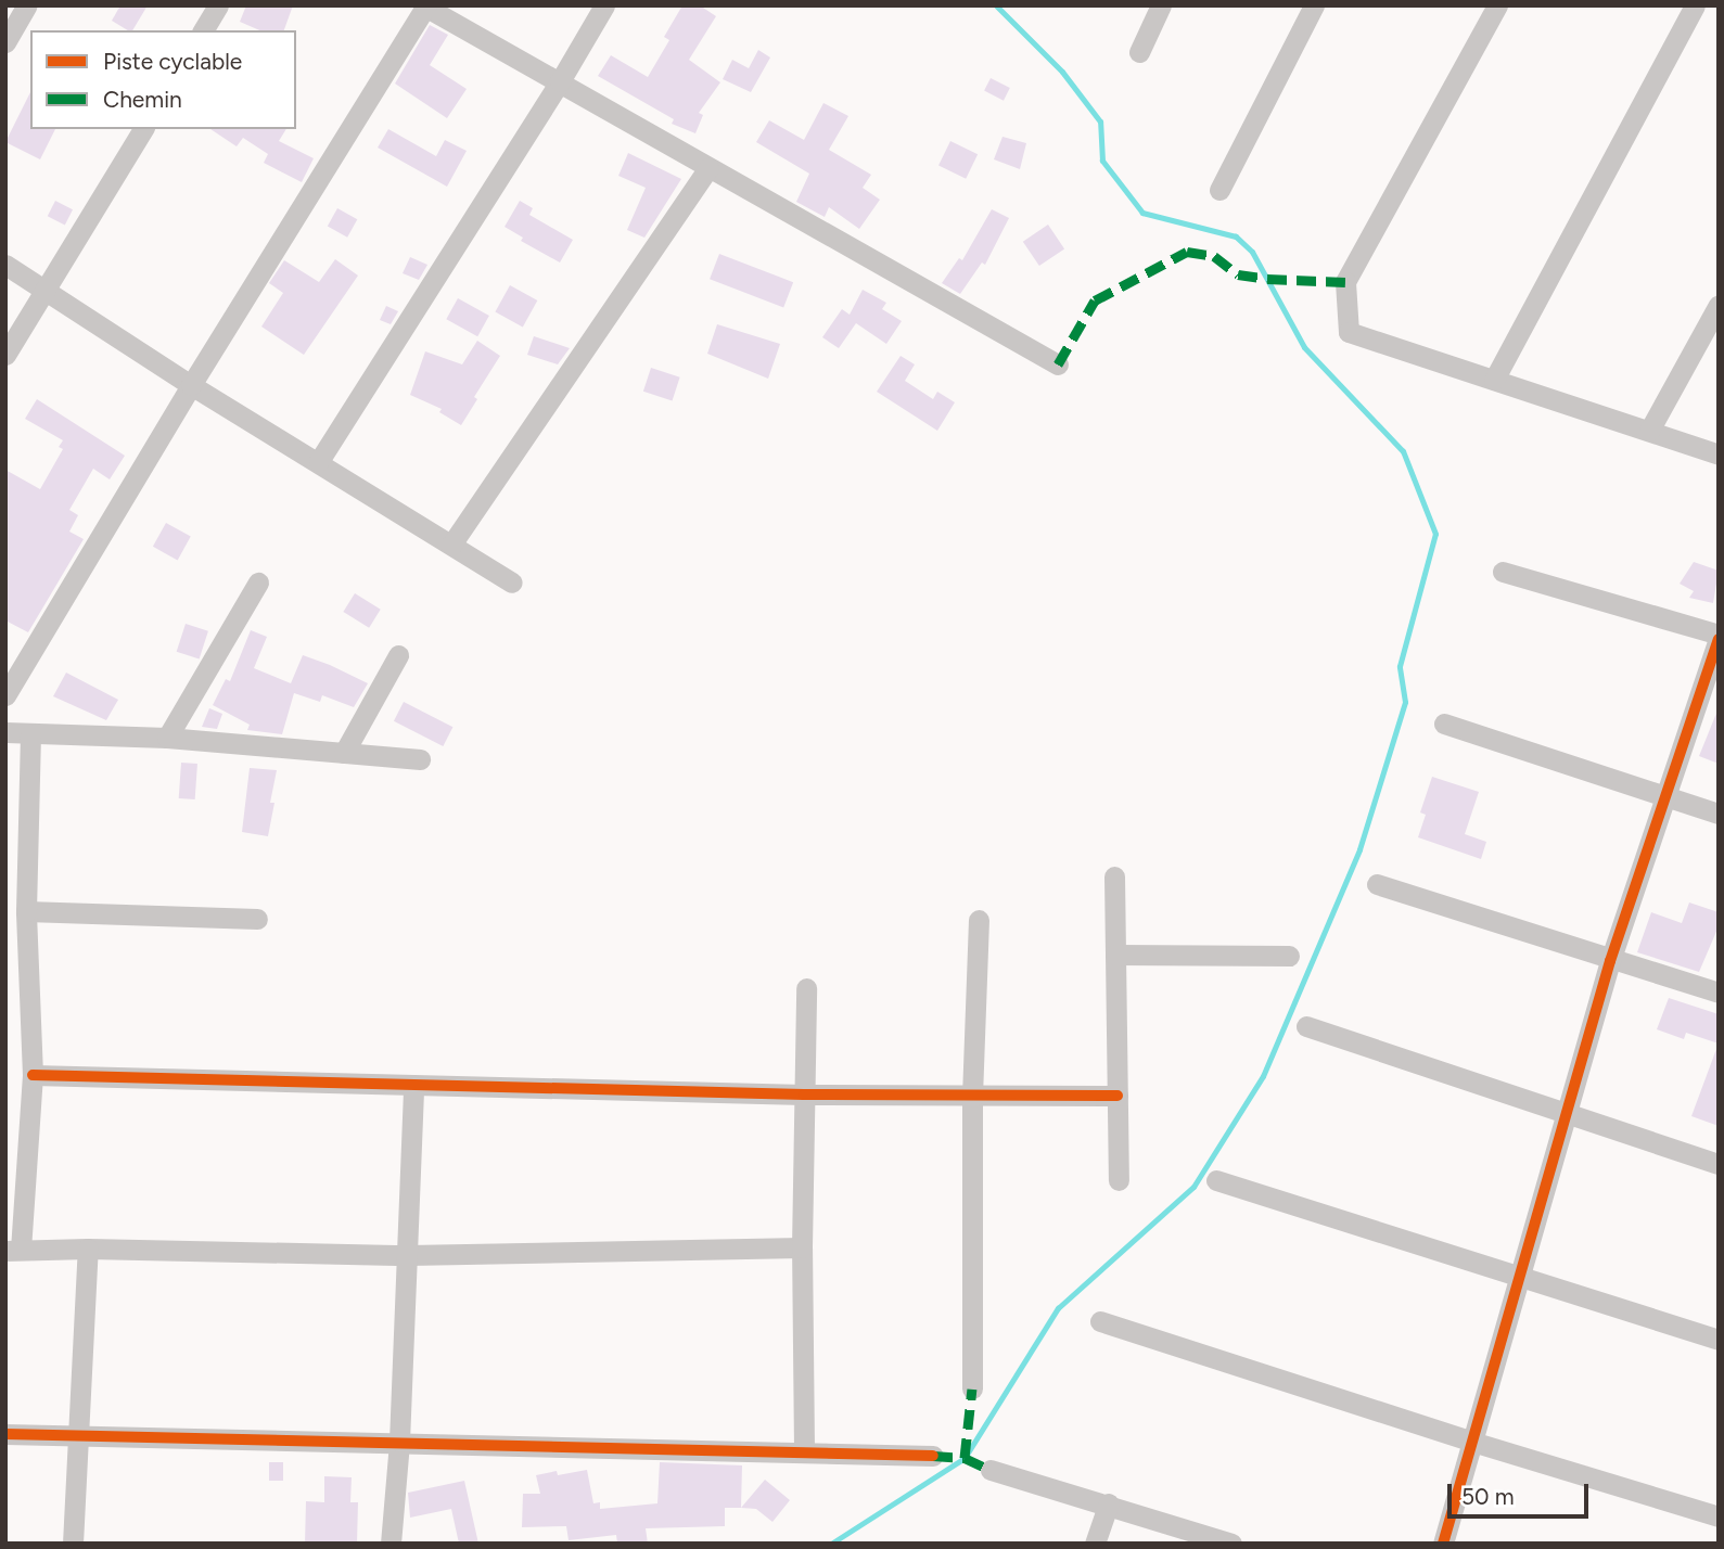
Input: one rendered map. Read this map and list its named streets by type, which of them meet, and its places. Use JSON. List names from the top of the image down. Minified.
{"legend":["Piste cyclable","Chemin"],"scale_bar":"50 m"}
